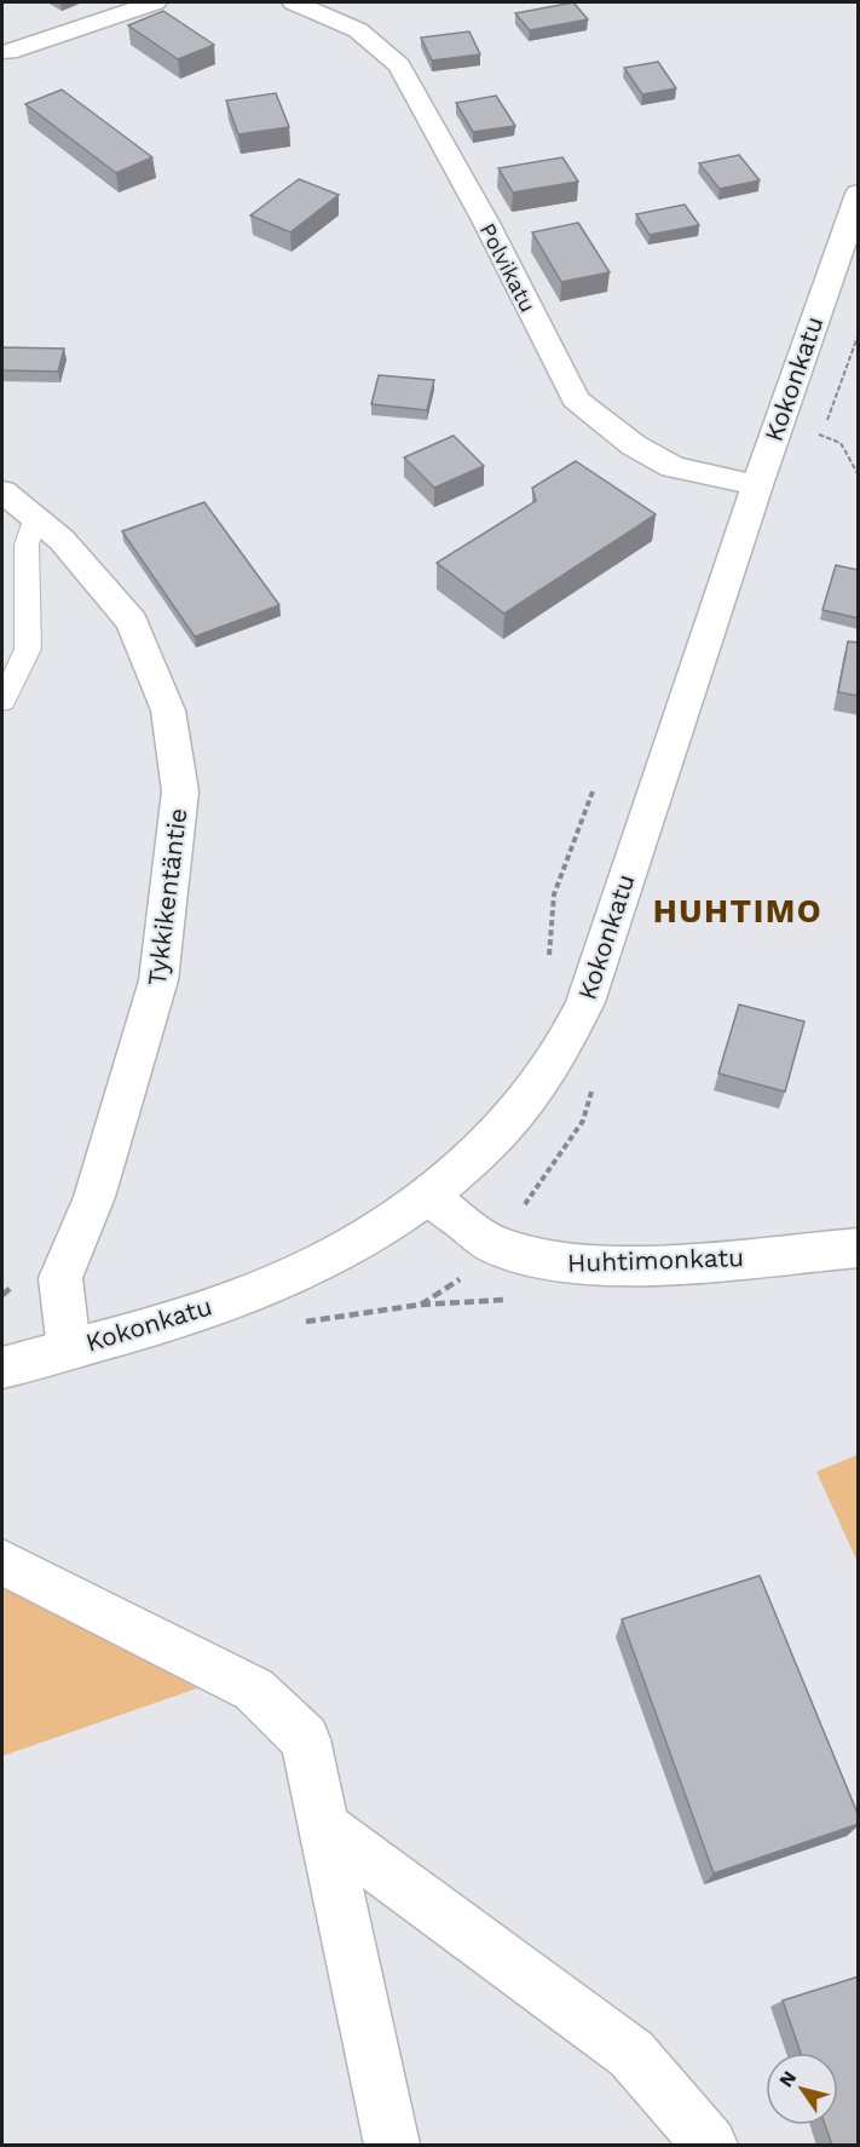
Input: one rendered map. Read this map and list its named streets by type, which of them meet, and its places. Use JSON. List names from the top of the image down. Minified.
{"streets":{"street":["Polvikatu","Kokonkatu","Tykkikentäntie","Huhtimonkatu"]},"crossings":[["Polvikatu","Kokonkatu"],["Kokonkatu","Tykkikentäntie"],["Kokonkatu","Huhtimonkatu"]],"districts":["HUHTIMO"],"north":"top left"}
